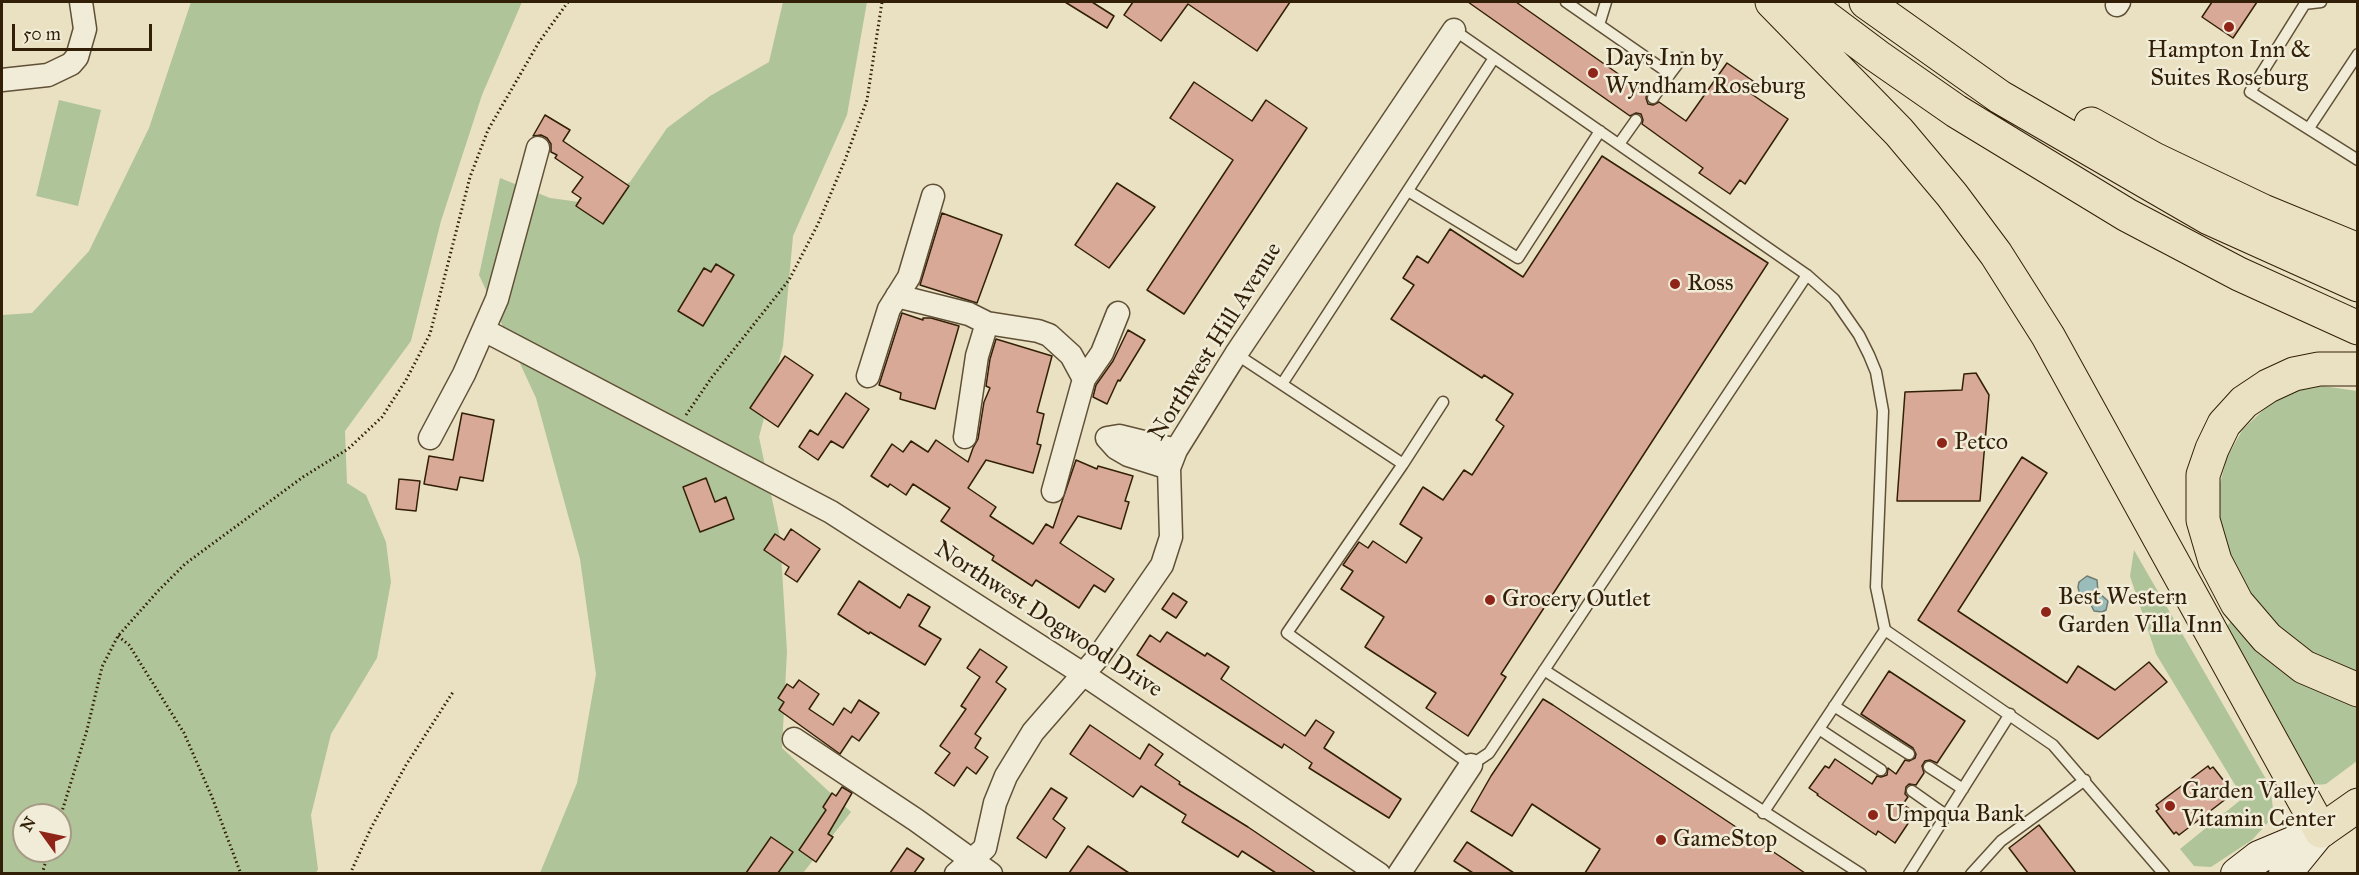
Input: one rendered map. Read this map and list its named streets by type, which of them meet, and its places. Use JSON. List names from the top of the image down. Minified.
{"streets":{"street":["Northwest Hill Avenue","Northwest Dogwood Drive"]},"crossings":[["Northwest Hill Avenue","Northwest Dogwood Drive"]],"places":["Hampton Inn & Suites Roseburg","Days Inn by Wyndham Roseburg","Ross","Petco","Grocery Outlet","Best Western Garden Villa Inn","Garden Valley Vitamin Center","Umpqua Bank","GameStop"],"scale_bar":"50 m","north":"top left"}
